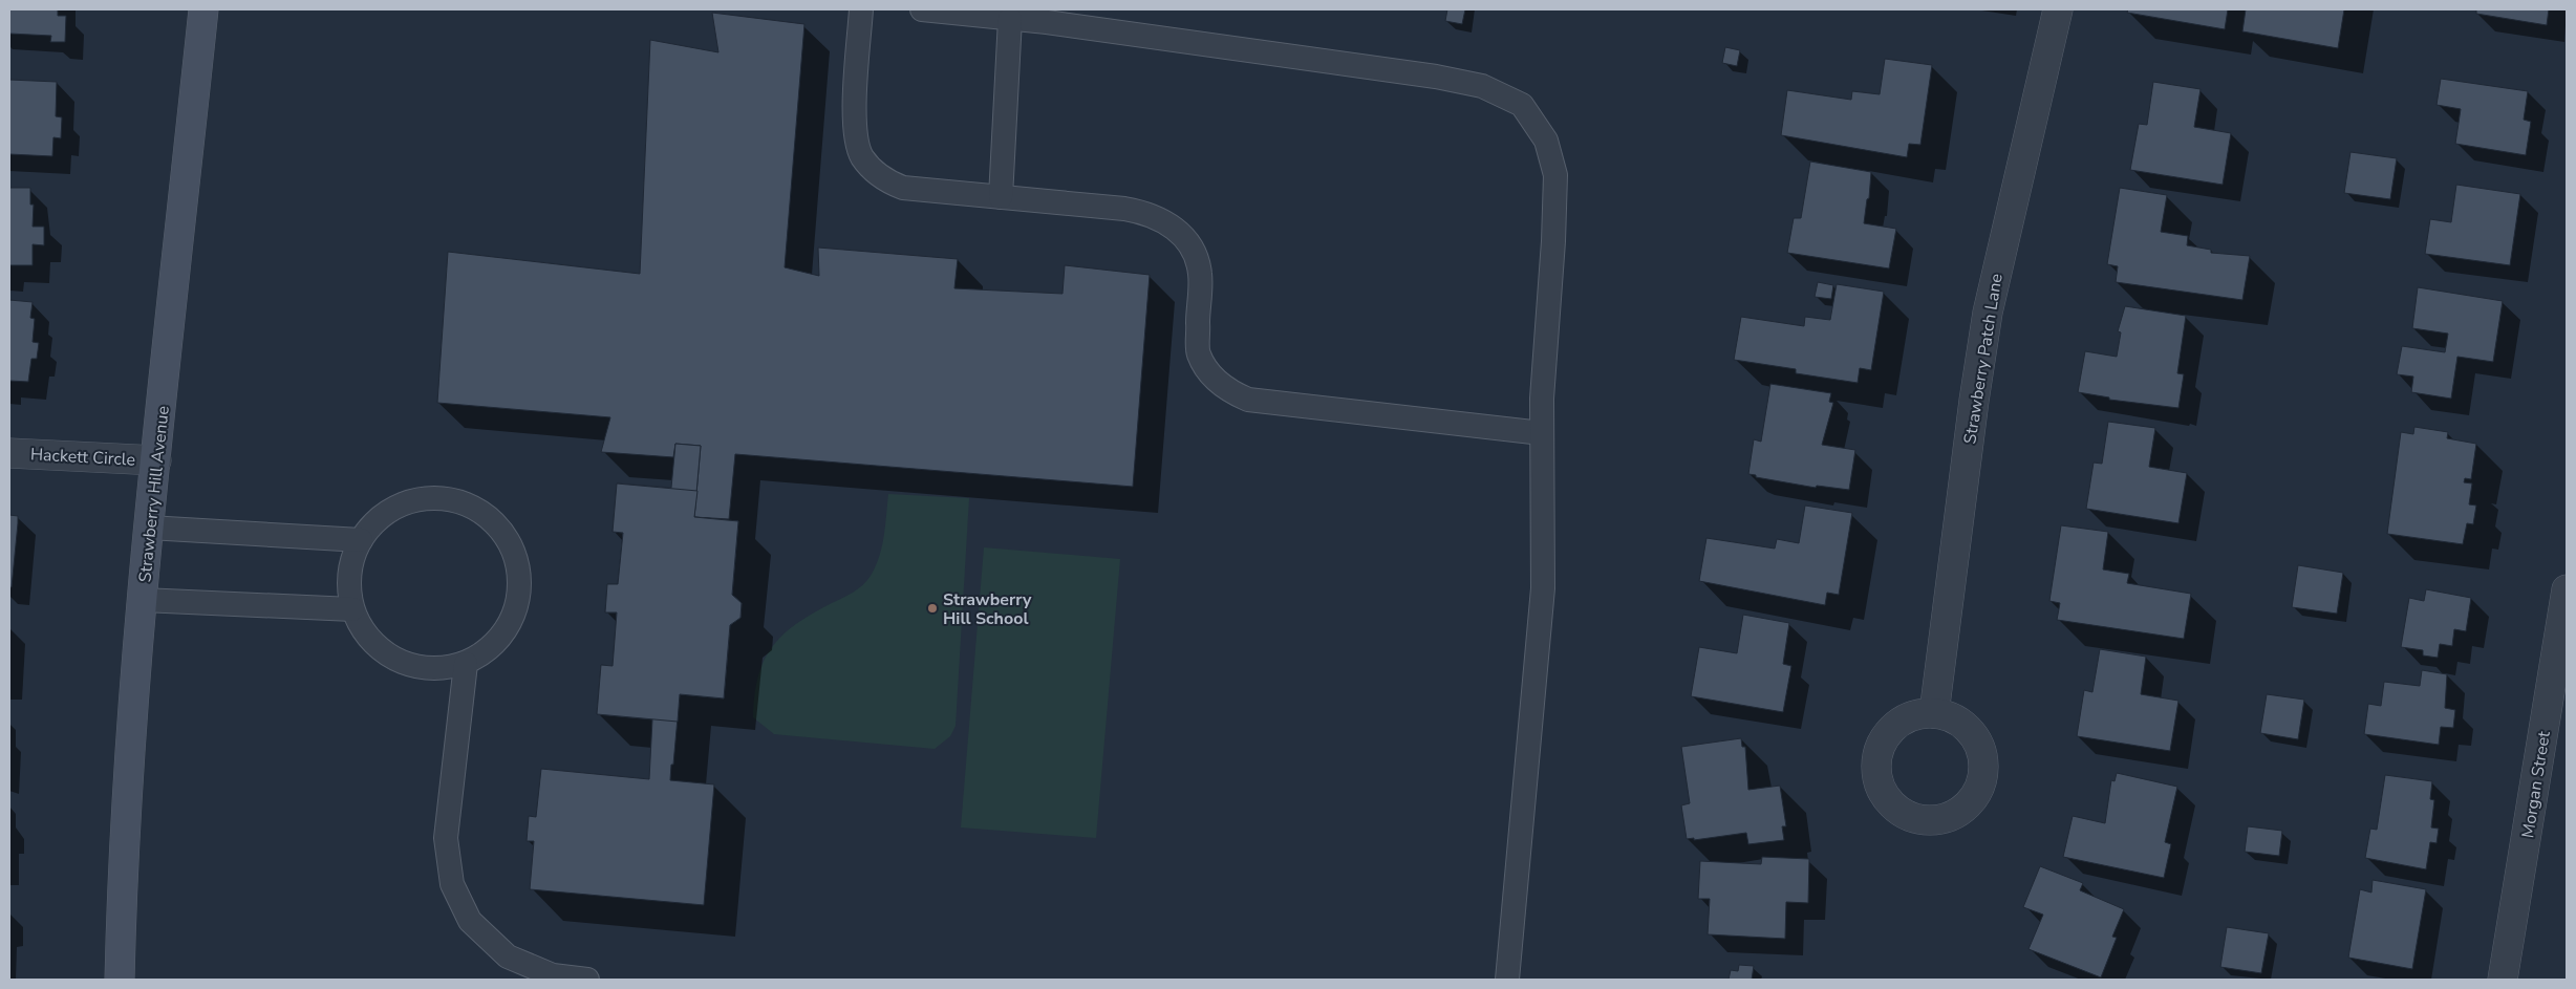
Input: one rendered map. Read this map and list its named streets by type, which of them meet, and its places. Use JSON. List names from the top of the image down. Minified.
{"streets":{"main road":["Strawberry Hill Avenue"],"street":["Strawberry Patch Lane","Hackett Circle","Morgan Street"]},"crossings":[["Hackett Circle","Strawberry Hill Avenue"]],"places":["Strawberry Hill School"]}
